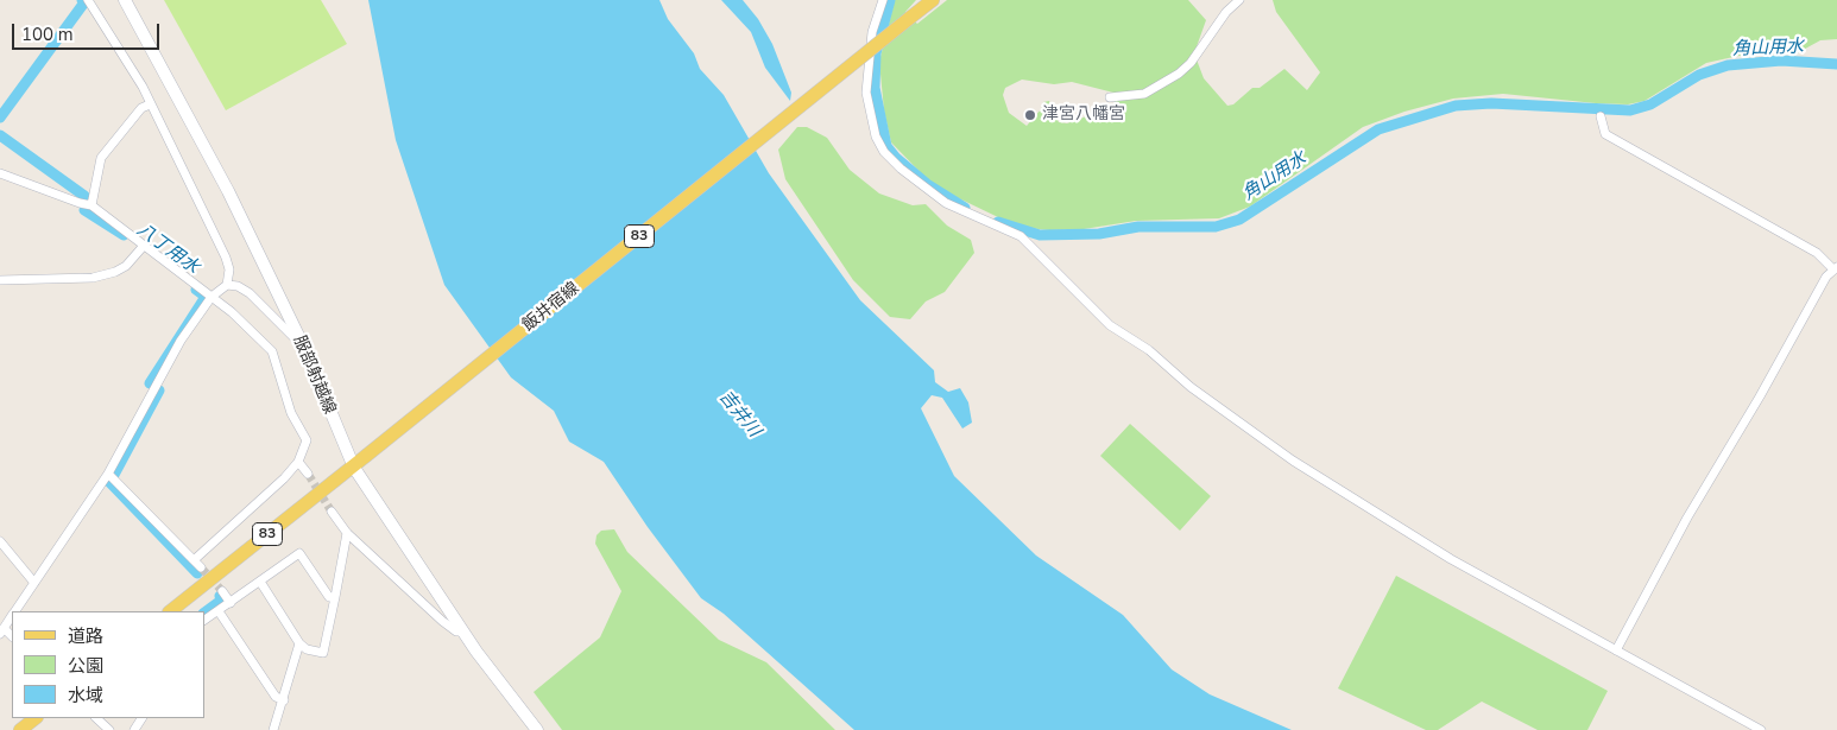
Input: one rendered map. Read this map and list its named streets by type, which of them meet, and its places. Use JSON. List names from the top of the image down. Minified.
{"streets":{"main road":["83","飯井宿線","服部射越線"]},"crossings":[["飯井宿線","服部射越線"]],"water":["角山用水","八丁用水","吉井川"],"places":["津宮八幡宮"],"legend":["道路","公園","水域"],"scale_bar":"100 m"}
